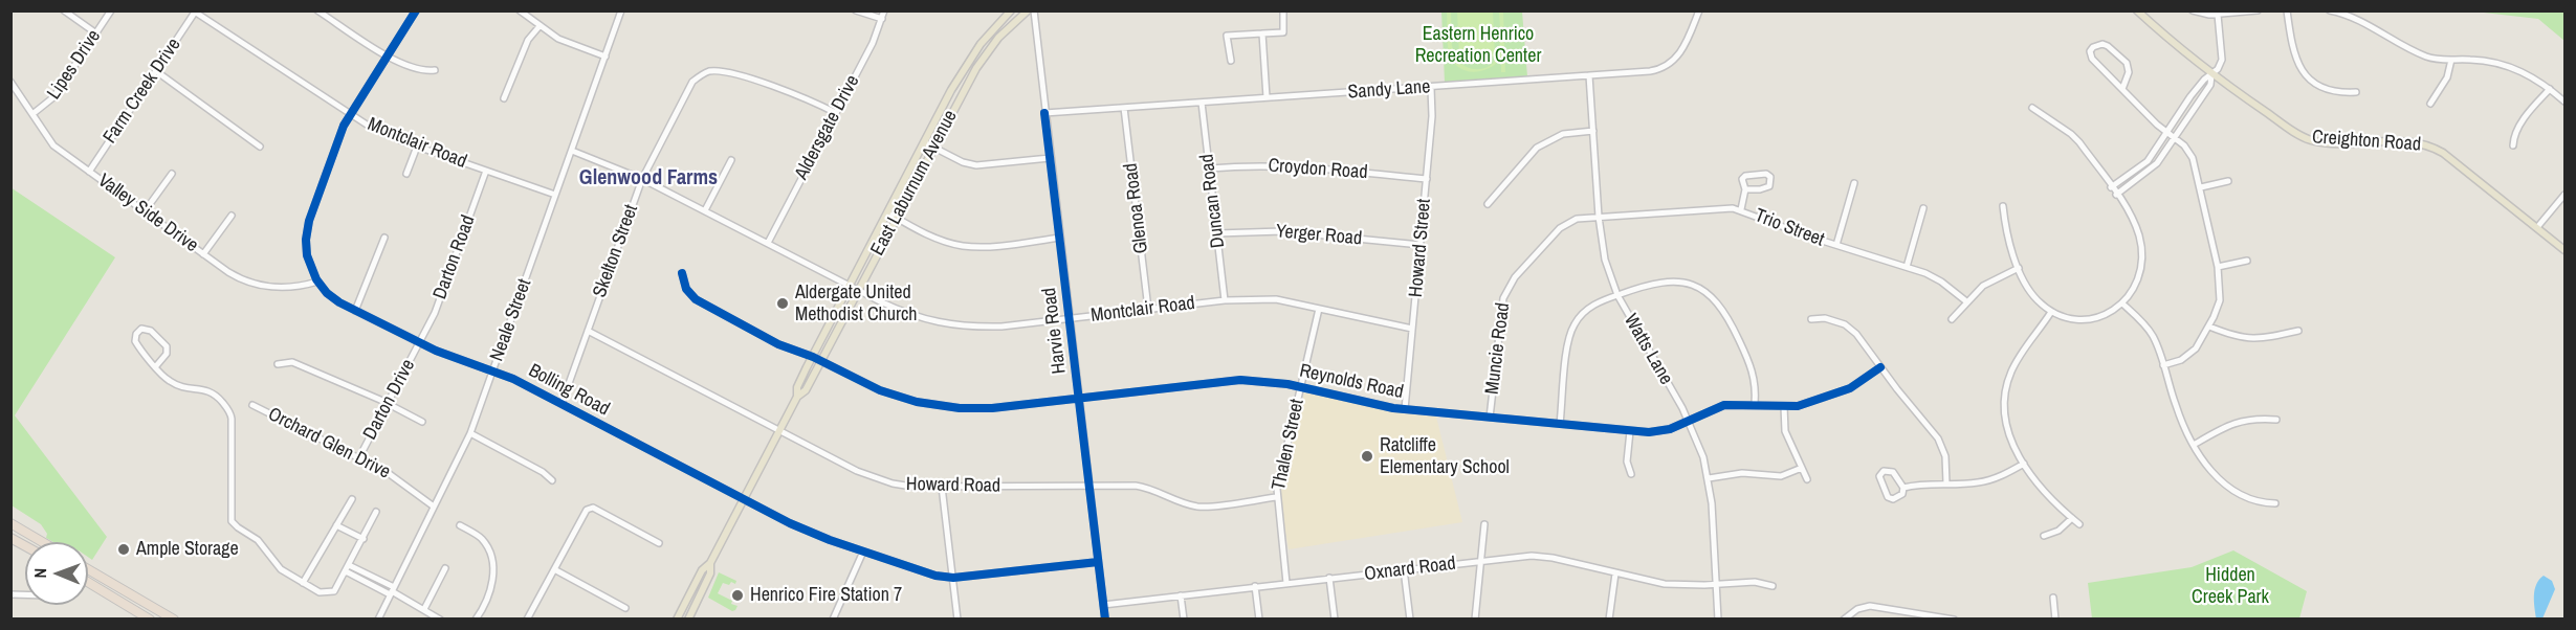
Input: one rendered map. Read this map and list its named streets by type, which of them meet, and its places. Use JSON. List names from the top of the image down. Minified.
{"streets":{"main road":["Creighton Road","East Laburnum Avenue"],"street":["Lipes Drive","Sandy Lane","Farm Creek Drive","Aldersgate Drive","Montclair Road","Croydon Road","Duncan Road","Glenoa Road","Valley Side Drive","Trio Street","Yerger Road","Howard Street","Skelton Street","Darton Road","Neale Street","Harvie Road","Muncie Road","Watts Lane","Reynolds Road","Bolling Road","Darton Drive","Orchard Glen Drive","Thalen Street","Howard Road","Oxnard Road"]},"crossings":[["Lipes Drive","Valley Side Drive"],["Sandy Lane","Duncan Road"],["Sandy Lane","Glenoa Road"],["Sandy Lane","Howard Street"],["Sandy Lane","Harvie Road"],["Sandy Lane","Watts Lane"],["Farm Creek Drive","Montclair Road"],["Farm Creek Drive","Valley Side Drive"],["Aldersgate Drive","Montclair Road"],["Aldersgate Drive","Skelton Street"],["Montclair Road","East Laburnum Avenue"],["Montclair Road","Duncan Road"],["Montclair Road","Glenoa Road"],["Montclair Road","Howard Street"],["Montclair Road","Skelton Street"],["Montclair Road","Darton Road"],["Montclair Road","Neale Street"],["Montclair Road","Harvie Road"],["Montclair Road","Bolling Road"],["Montclair Road","Thalen Street"],["Croydon Road","Duncan Road"],["Croydon Road","Howard Street"],["East Laburnum Avenue","Reynolds Road"],["East Laburnum Avenue","Bolling Road"],["East Laburnum Avenue","Howard Road"],["Duncan Road","Yerger Road"],["Valley Side Drive","Bolling Road"],["Trio Street","Muncie Road"],["Trio Street","Watts Lane"],["Yerger Road","Howard Street"],["Howard Street","Reynolds Road"],["Skelton Street","Bolling Road"],["Skelton Street","Howard Road"],["Darton Road","Bolling Road"],["Darton Road","Darton Drive"],["Neale Street","Bolling Road"],["Neale Street","Orchard Glen Drive"],["Harvie Road","Reynolds Road"],["Harvie Road","Bolling Road"],["Harvie Road","Howard Road"],["Harvie Road","Oxnard Road"],["Muncie Road","Watts Lane"],["Muncie Road","Reynolds Road"],["Watts Lane","Reynolds Road"],["Watts Lane","Oxnard Road"],["Reynolds Road","Thalen Street"],["Bolling Road","Darton Drive"],["Darton Drive","Orchard Glen Drive"],["Thalen Street","Howard Road"],["Thalen Street","Oxnard Road"]],"districts":["Glenwood Farms"],"parks":["Eastern Henrico Recreation Center","Hidden Creek Park"],"places":["Aldergate United Methodist Church","Ratcliffe Elementary School","Ample Storage","Henrico Fire Station 7"],"north":"left"}
